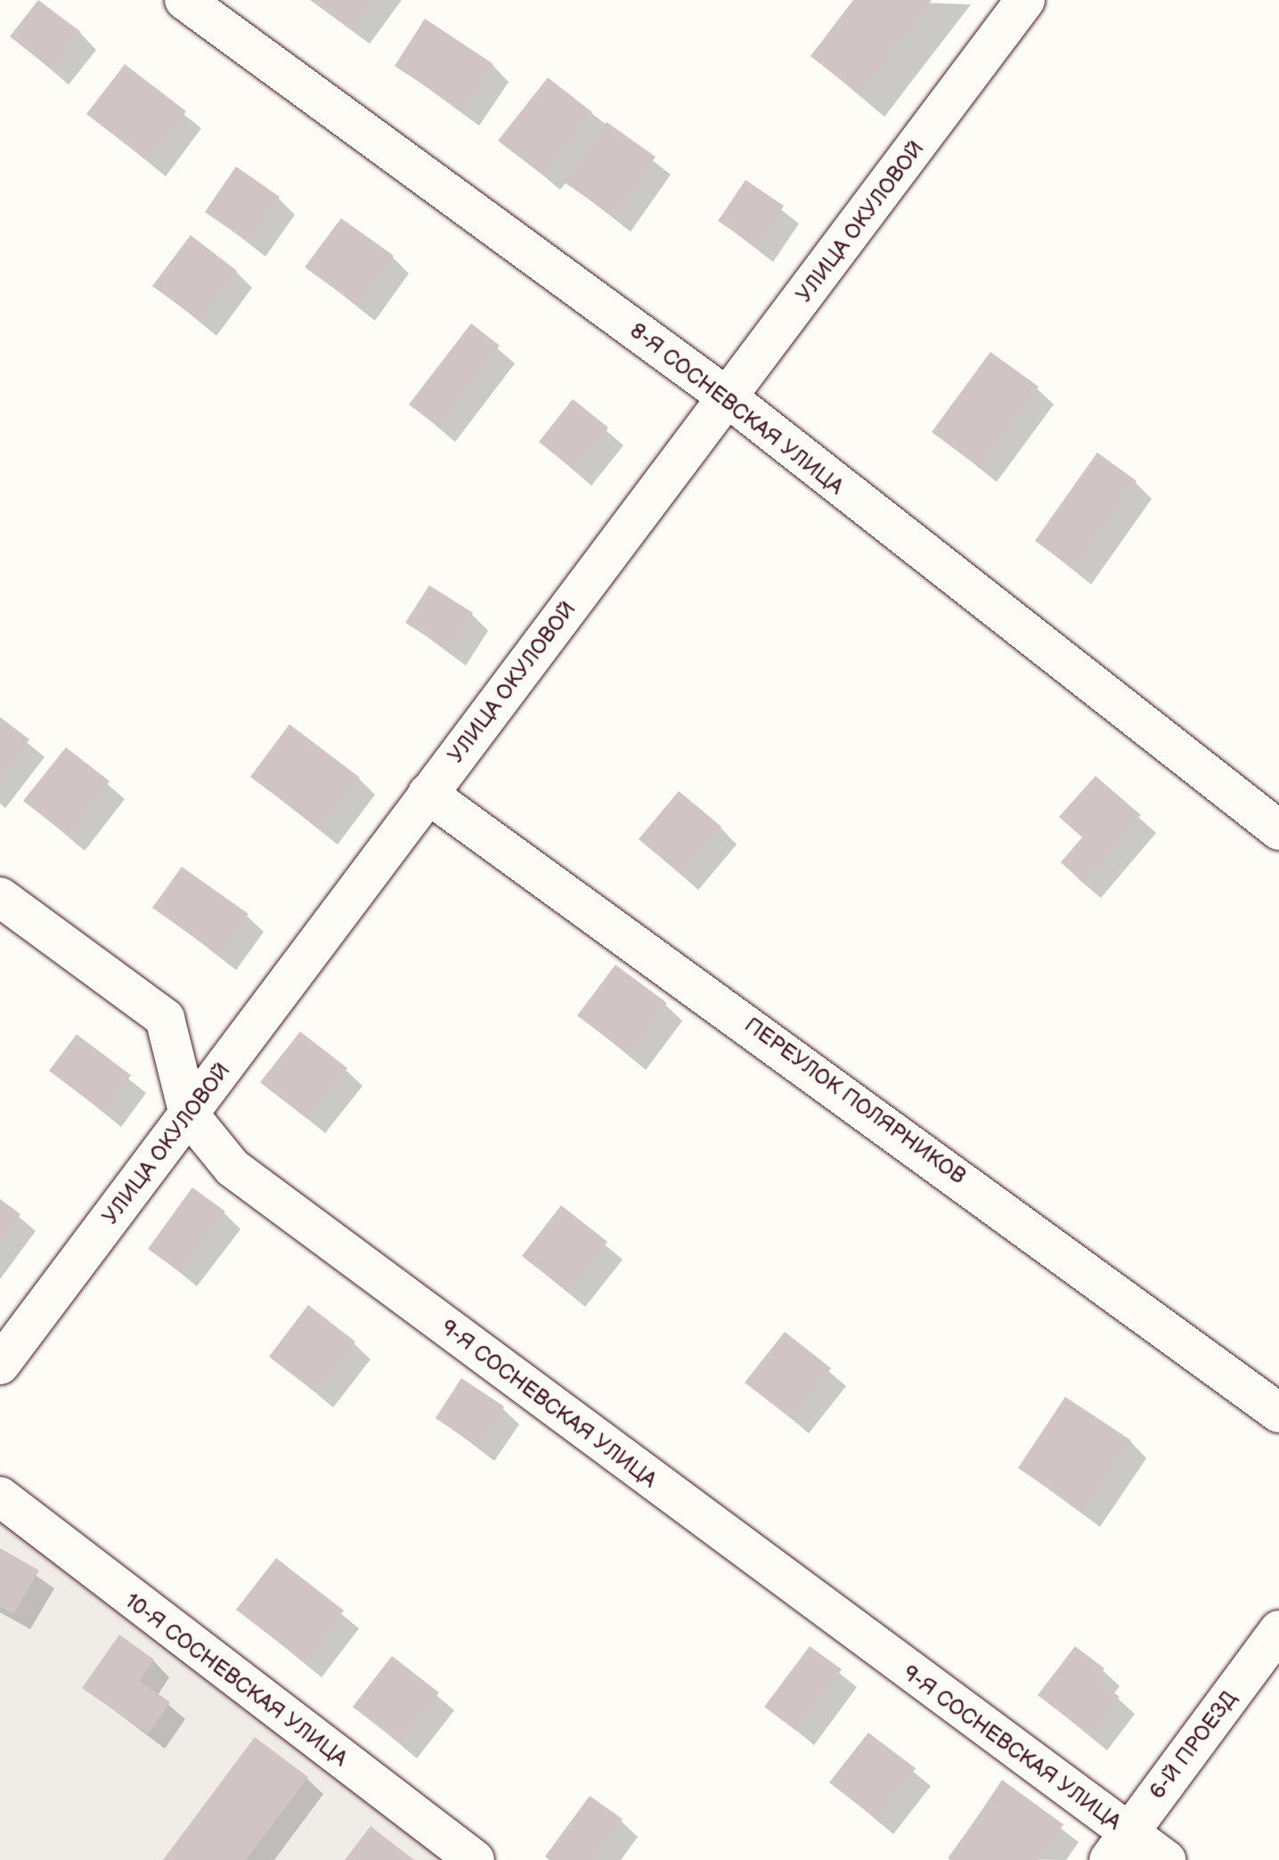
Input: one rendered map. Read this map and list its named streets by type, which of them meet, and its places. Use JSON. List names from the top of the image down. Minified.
{"streets":{"street":["УЛИЦА ОКУЛОВОЙ","8-Я СОСНЕВСКАЯ УЛИЦА","ПЕРЕУЛОК ПОЛЯРНИКОВ","9-Я СОСНЕВСКАЯ УЛИЦА","10-Я СОСНЕВСКАЯ УЛИЦА","6-Й ПРОЕЗД"]},"crossings":[["УЛИЦА ОКУЛОВОЙ","8-Я СОСНЕВСКАЯ УЛИЦА"],["УЛИЦА ОКУЛОВОЙ","ПЕРЕУЛОК ПОЛЯРНИКОВ"],["УЛИЦА ОКУЛОВОЙ","9-Я СОСНЕВСКАЯ УЛИЦА"],["9-Я СОСНЕВСКАЯ УЛИЦА","6-Й ПРОЕЗД"]]}
